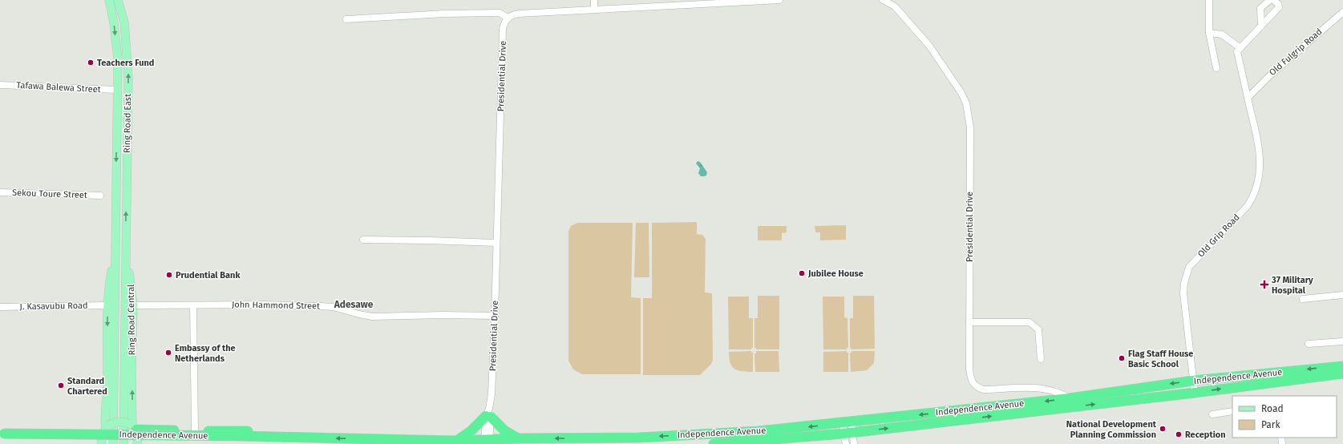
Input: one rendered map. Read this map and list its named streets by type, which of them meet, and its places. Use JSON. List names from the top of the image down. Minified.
{"streets":{"highway":["Independence Avenue"],"main road":["Ring Road East","Ring Road Central"],"street":["Old Fulgrip Road","Presidential Drive","Tafawa Balewa Street","Sekou Toure Street","Old Grip Road","John Hammond Street","J. Kasavubu Road"]},"crossings":[["Old Fulgrip Road","Old Grip Road"],["Presidential Drive","John Hammond Street"],["Presidential Drive","Independence Avenue"],["Tafawa Balewa Street","Ring Road Central"],["Ring Road East","Ring Road Central"],["Old Grip Road","Independence Avenue"],["John Hammond Street","Ring Road Central"],["J. Kasavubu Road","Ring Road Central"],["Ring Road Central","Independence Avenue"]],"one_way":["Ring Road East"],"districts":["Adesawe"],"places":{"other":["Teachers Fund","Jubilee House","Prudential Bank","Embassy of the Netherlands","Flag Staff House Basic School","Standard Chartered","National Development Planning Commission","Reception"],"health":["37 Military Hospital"]},"legend":["Road","Park"]}
